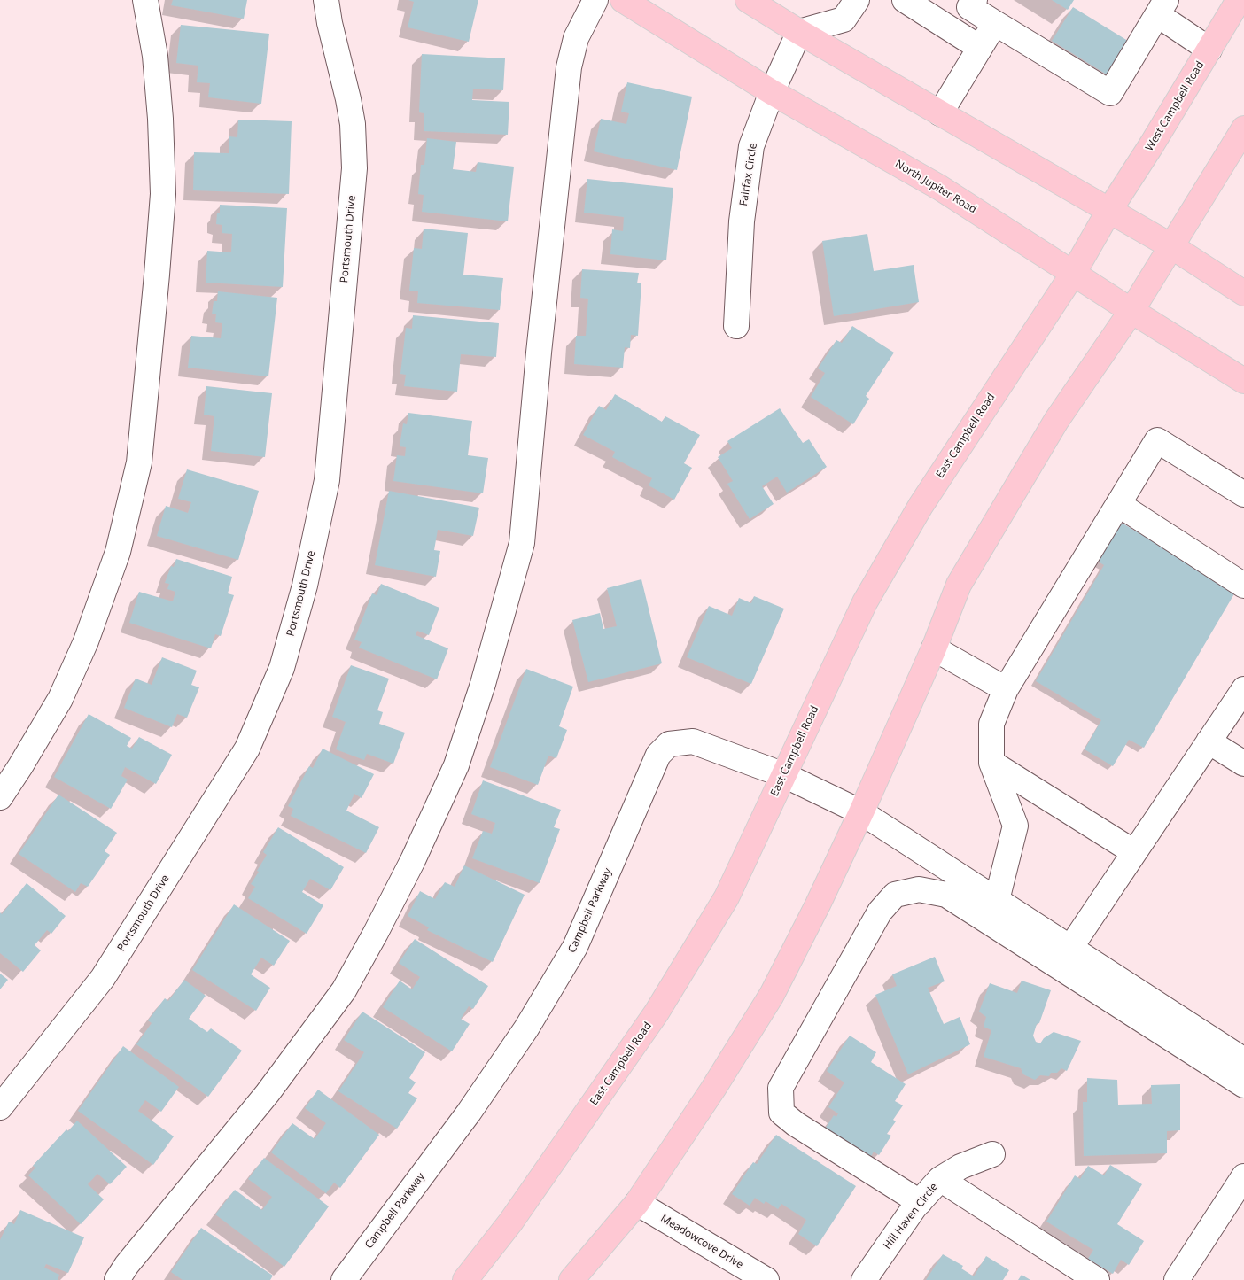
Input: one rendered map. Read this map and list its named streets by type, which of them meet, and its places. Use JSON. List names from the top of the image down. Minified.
{"streets":{"main road":["West Campbell Road","North Jupiter Road","East Campbell Road"],"street":["Fairfax Circle","Portsmouth Drive","Campbell Parkway","Hill Haven Circle","Meadowcove Drive"]},"crossings":[["West Campbell Road","East Campbell Road"],["Fairfax Circle","North Jupiter Road"],["North Jupiter Road","East Campbell Road"],["East Campbell Road","Campbell Parkway"]]}
